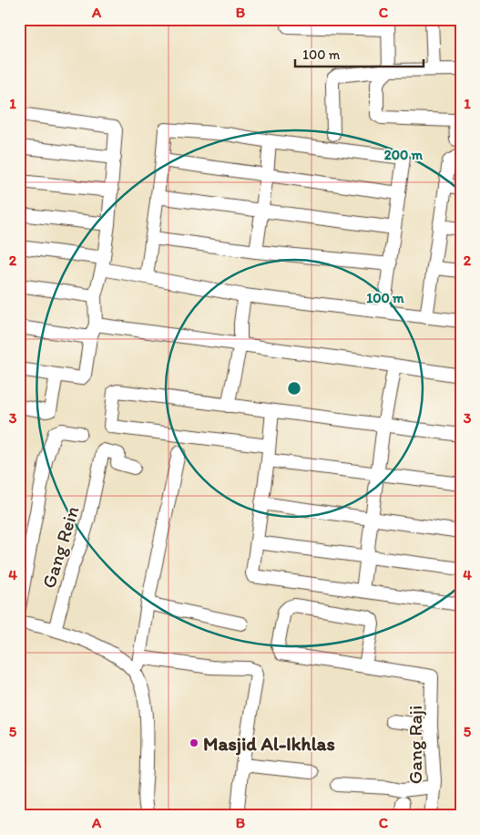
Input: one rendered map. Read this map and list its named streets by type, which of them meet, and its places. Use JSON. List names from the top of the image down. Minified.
{"streets":{"street":["Gang Rein","Gang Raji"]},"places":["Masjid Al-Ikhlas"],"scale_bar":"100 m","grid":{"columns":["A","B","C"],"rows":["1","2","3","4","5"]},"rings":["200 m","100 m"]}
